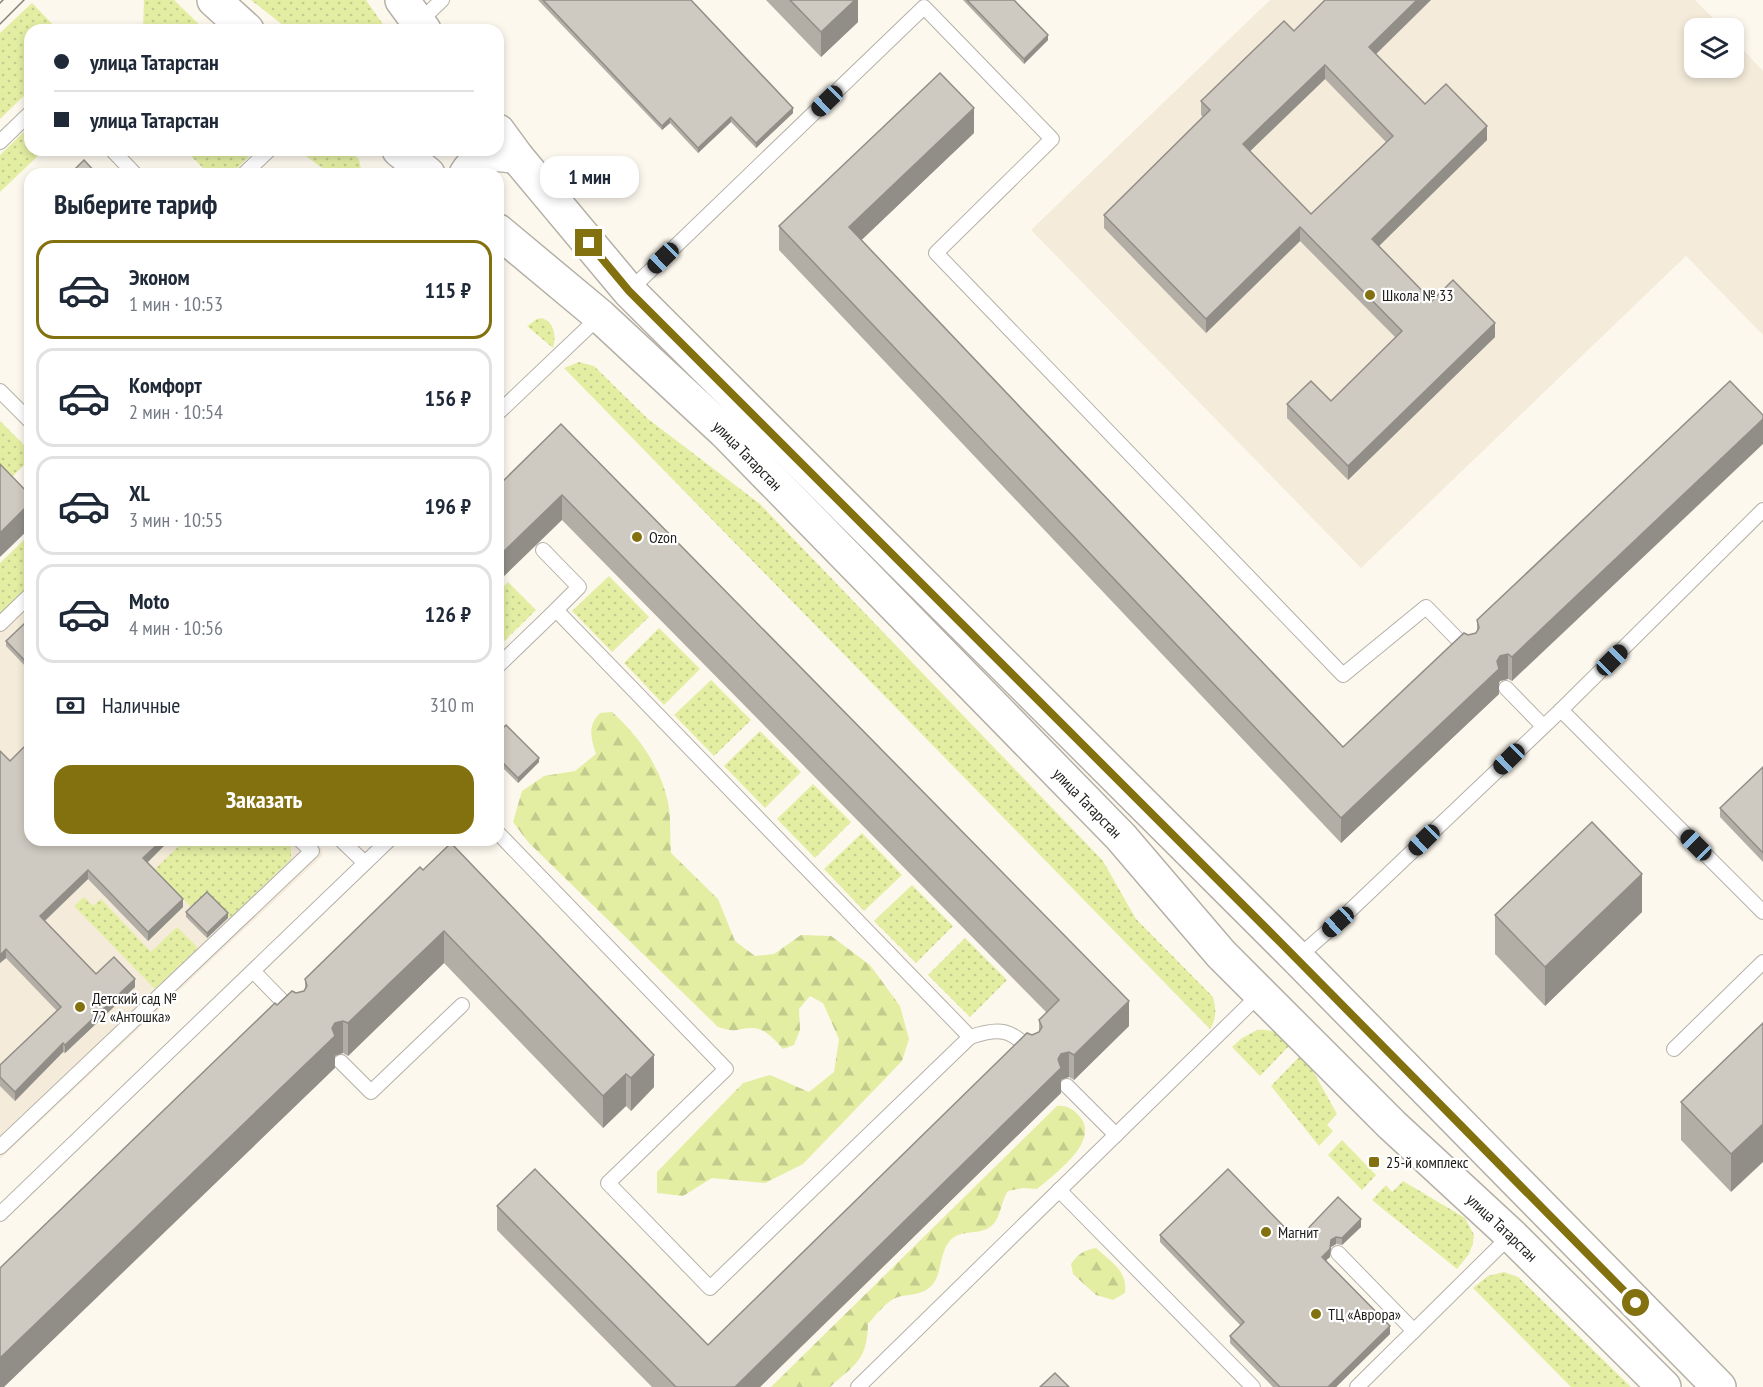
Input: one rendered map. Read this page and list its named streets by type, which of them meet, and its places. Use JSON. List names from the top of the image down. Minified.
{"streets":{"street":["улица Татарстан"]},"places":{"other":["Школа № 33","Ozon","Детский сад № 72 «Антошка»","Магнит","ТЦ «Аврора»"],"transit":["25-й комплекс"]},"page":{"banner":["улица Татарстан","улица Татарстан"],"bubble":"1 мин","heading":"Выберите тариф","list":[{"name":"Эконом","note":"1 мин · 10:53","value":"115 ₽"},{"name":"Комфорт","note":"2 мин · 10:54","value":"156 ₽"},{"name":"XL","note":"3 мин · 10:55","value":"196 ₽"},{"name":"Moto","note":"4 мин · 10:56","value":"126 ₽"}],"pay":["Наличные","310 m"],"buttons":"Заказать"}}
